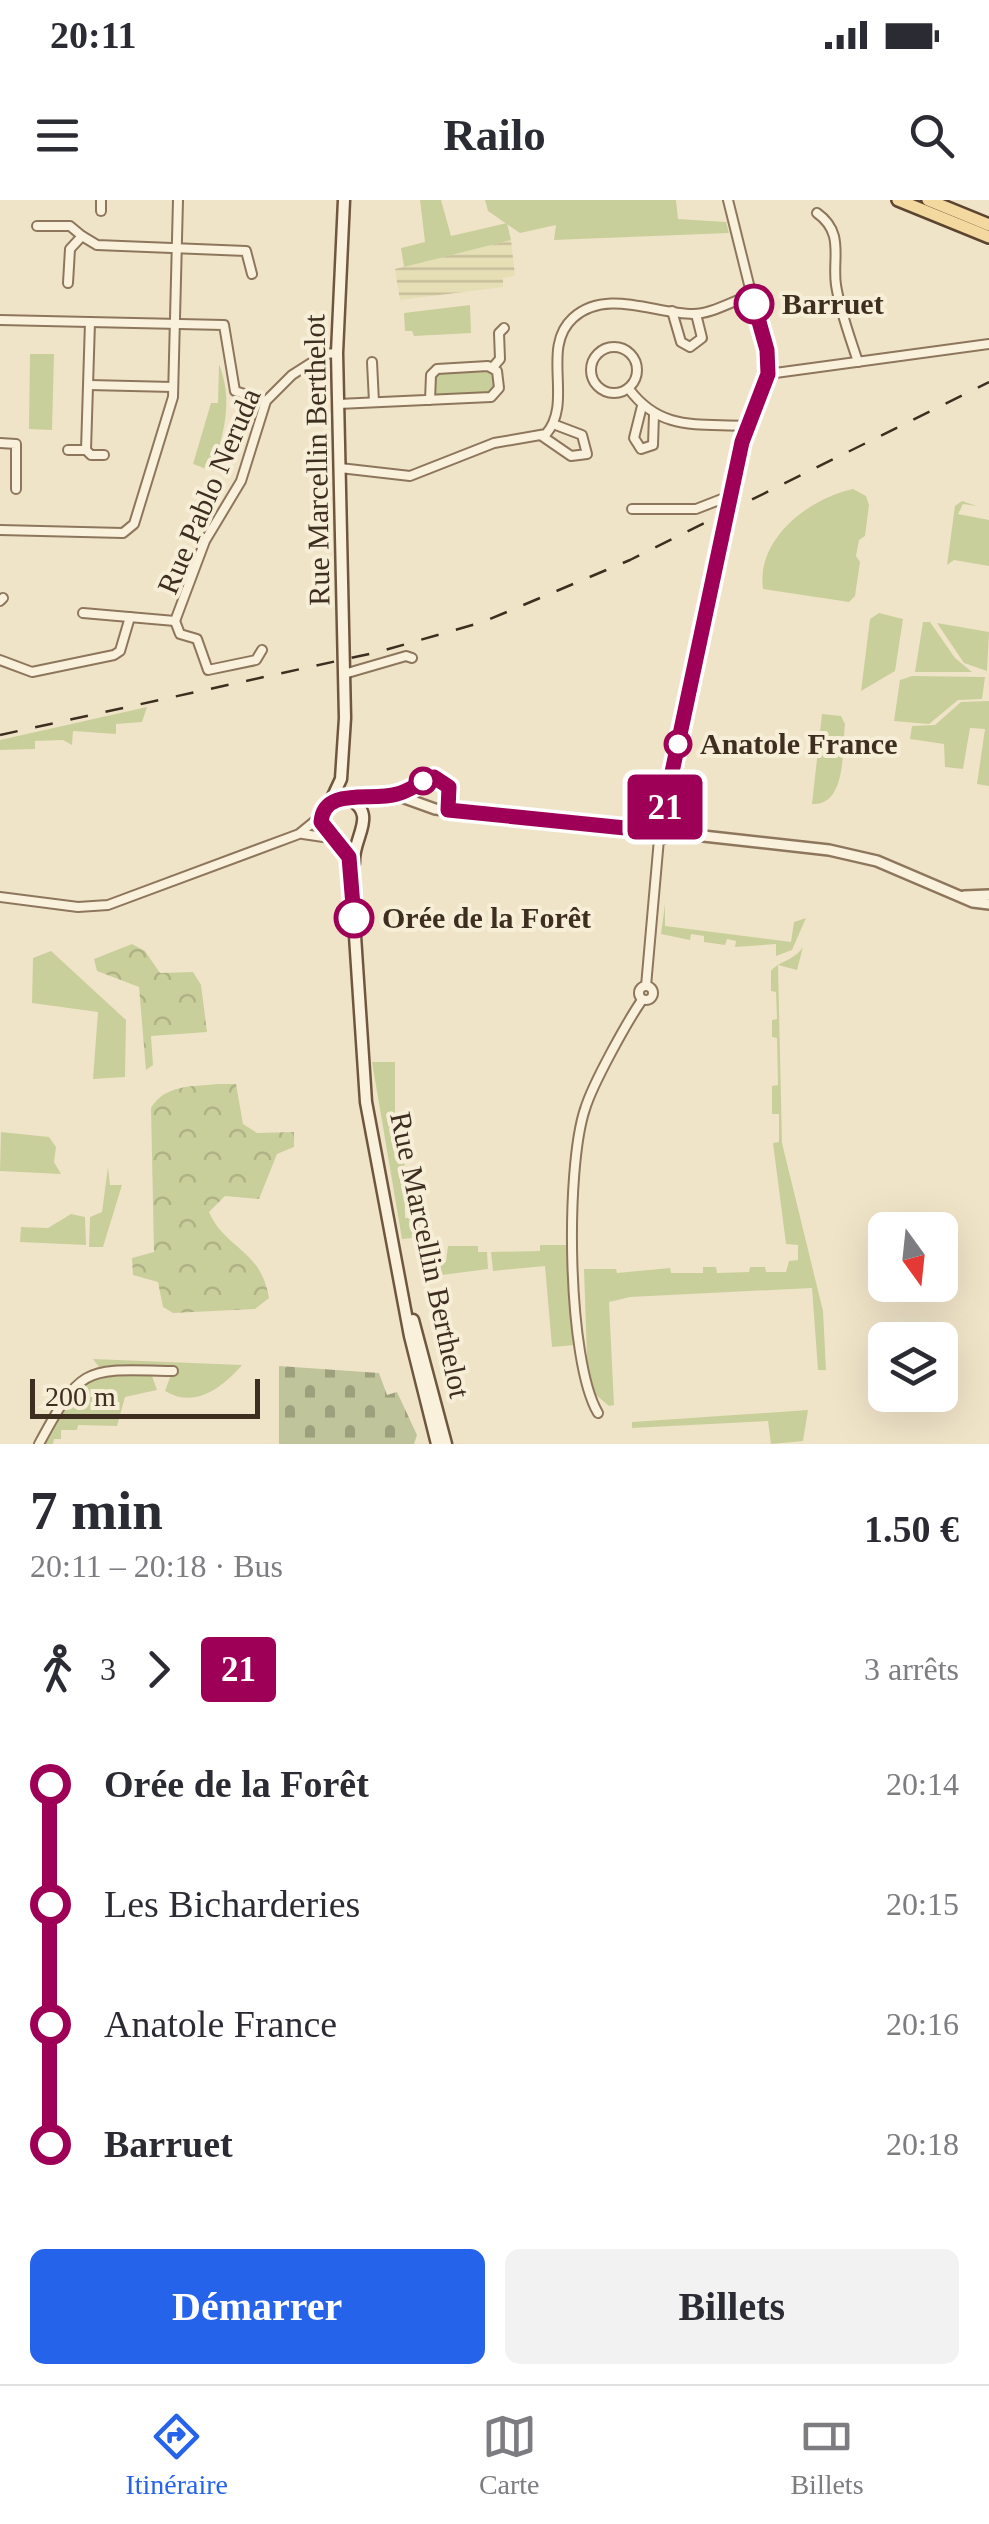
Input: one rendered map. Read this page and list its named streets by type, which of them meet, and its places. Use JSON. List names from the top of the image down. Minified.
{"streets":{"main road":["Rue Marcellin Berthelot"],"street":["Rue Pablo Neruda"]},"crossings":[["Rue Marcellin Berthelot","Rue Pablo Neruda"]],"places":["Barruet","Anatole France","Orée de la Forêt"],"lines":["bus line 21"],"scale_bar":"200 m","north":"bottom","page":{"status":"20:11","header":"Railo","on_map":"21","scale":"200 m","heading":["7 min","20:11 – 20:18 · Bus","1.50 €"],"legs":["3","21","3 arrêts"],"list":[{"name":"Orée de la Forêt","value":"20:14"},{"name":"Les Bicharderies","value":"20:15"},{"name":"Anatole France","value":"20:16"},{"name":"Barruet","value":"20:18"}],"buttons":["Démarrer","Billets"],"tabs":["Itinéraire","Carte","Billets"]}}
